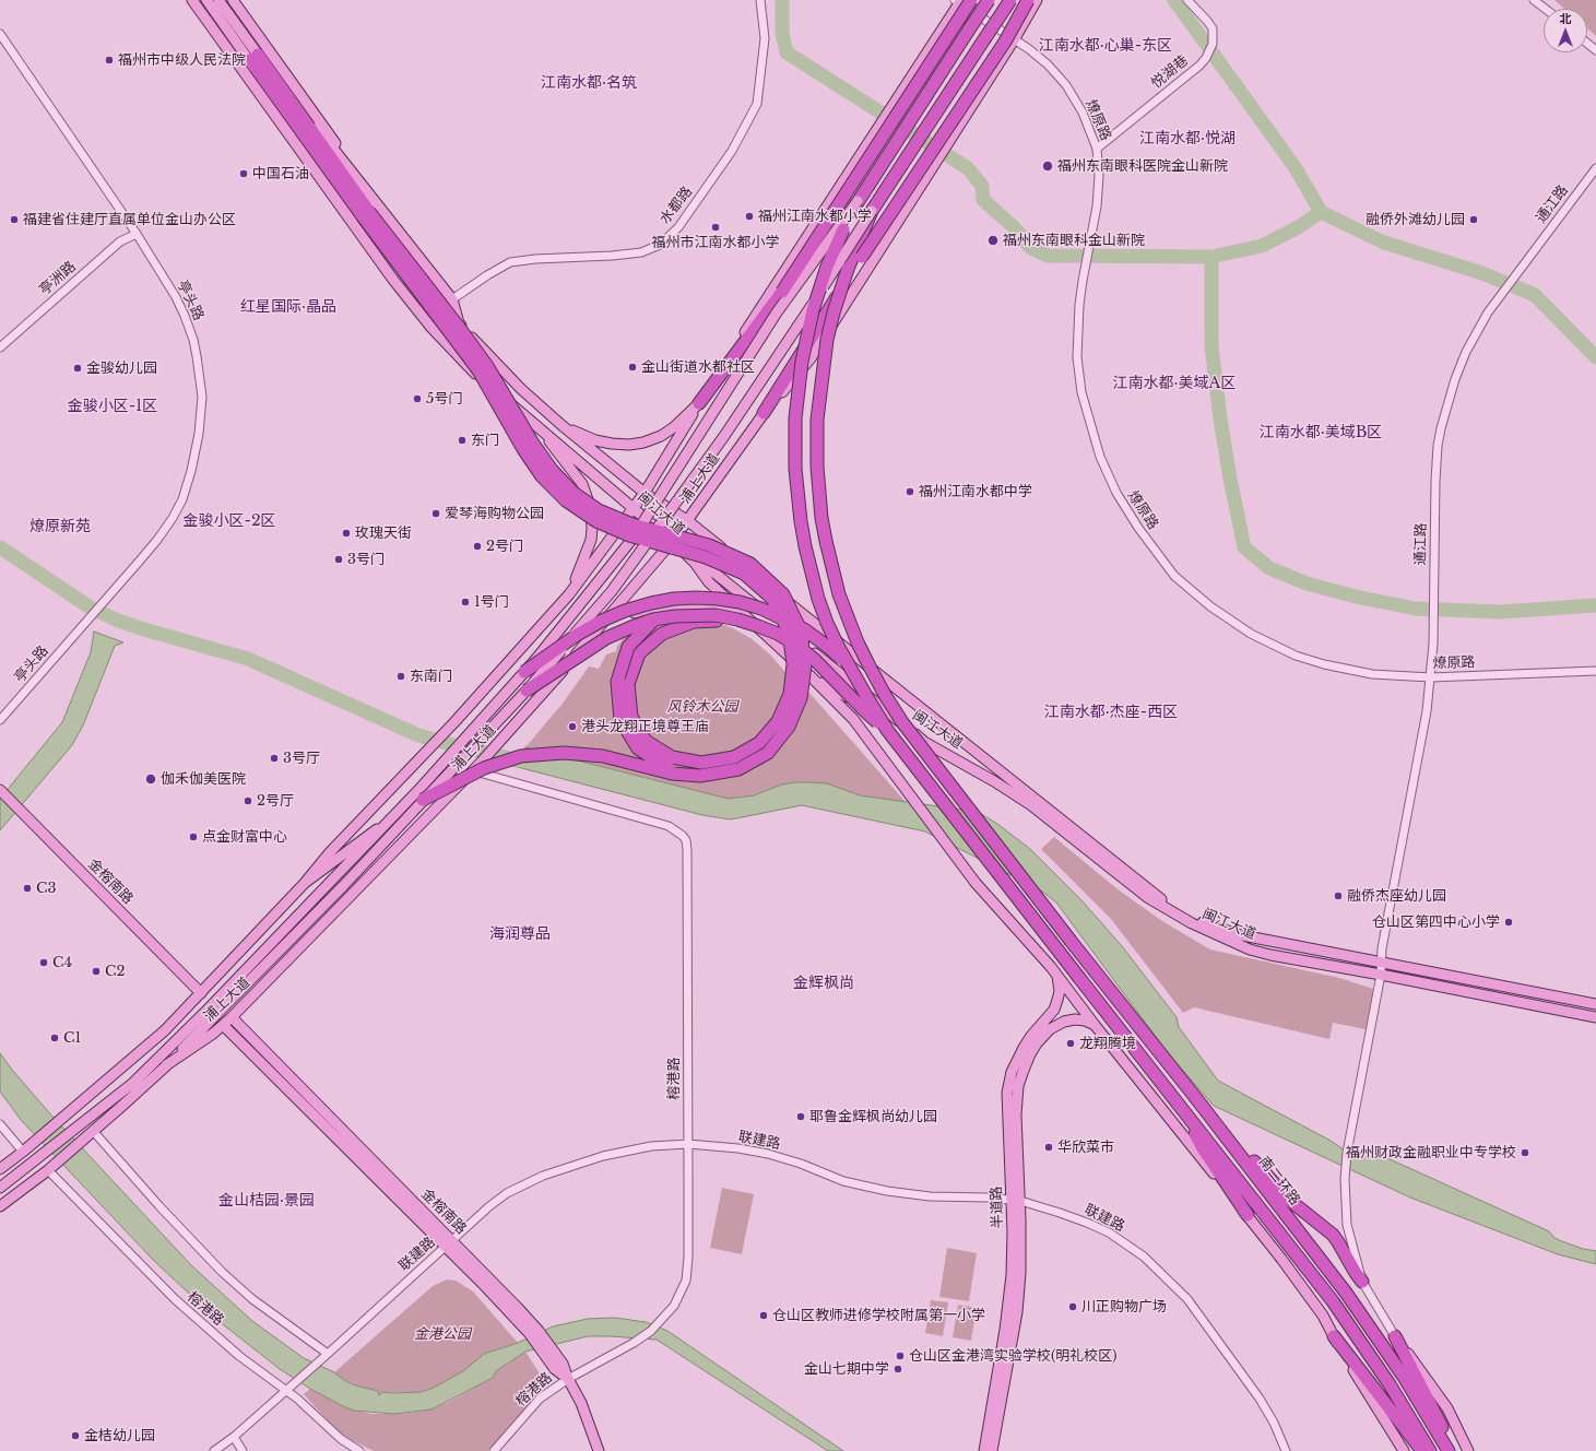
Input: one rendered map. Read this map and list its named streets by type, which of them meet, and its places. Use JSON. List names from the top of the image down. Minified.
{"streets":{"highway":["南二环路"],"main road":["浦上大道","闽江大道","金榕南路","半道路"],"street":["悦湖巷","燎原路","通江路","水都路","亭洲路","亭头路","榕港路","联建路"]},"crossings":[["悦湖巷","燎原路"],["燎原路","通江路"],["燎原路","浦上大道"],["通江路","闽江大道"],["水都路","闽江大道"],["亭洲路","亭头路"],["浦上大道","闽江大道"],["浦上大道","金榕南路"],["浦上大道","榕港路"],["金榕南路","榕港路"],["金榕南路","联建路"],["榕港路","联建路"],["联建路","半道路"]],"districts":["江南水都·心巢-东区","江南水都·名筑","江南水都·悦湖","红星国际·晶品","江南水都·美域A区","金骏小区-1区","江南水都·美域B区","金骏小区-2区","燎原新苑","江南水都·杰座-西区","海润尊品","金辉枫尚","金山桔园·景园"],"parks":["风铃木公园","金港公园"],"places":["福州市中级人民法院","福州东南眼科医院金山新院","中国石油","福州江南水都小学","福建省住建厅直属单位金山办公区","融侨外滩幼儿园","福州市江南水都小学","福州东南眼科金山新院","金山街道水都社区","金骏幼儿园","5号门","东门","福州江南水都中学","爱琴海购物公园","玫瑰天街","2号门","3号门","1号门","东南门","港头龙翔正境尊王庙","3号厅","伽禾伽美医院","2号厅","点金财富中心","C3","融侨杰座幼儿园","仓山区第四中心小学","C4","C2","C1","龙翔腾境","耶鲁金辉枫尚幼儿园","华欣菜市","福州财政金融职业中专学校","川正购物广场","仓山区教师进修学校附属第一小学","仓山区金港湾实验学校(明礼校区)","金山七期中学","金桔幼儿园"],"north":"top"}
